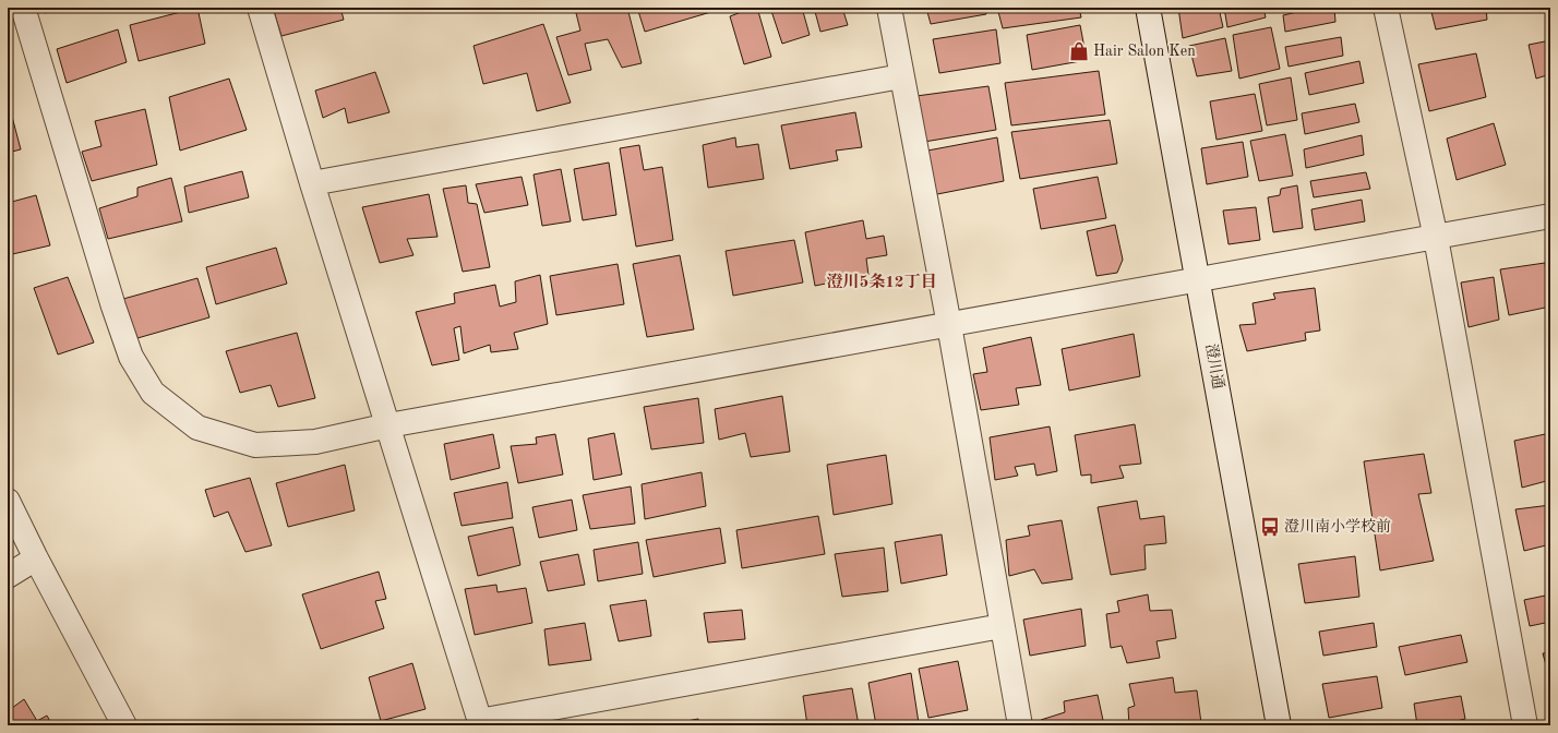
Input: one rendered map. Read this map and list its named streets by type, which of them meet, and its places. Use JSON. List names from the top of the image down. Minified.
{"streets":{"street":["澄川通"]},"districts":["澄川5条12丁目"],"places":{"shop":["Hair Salon Ken"],"bus stop":["澄川南小学校前"]}}
